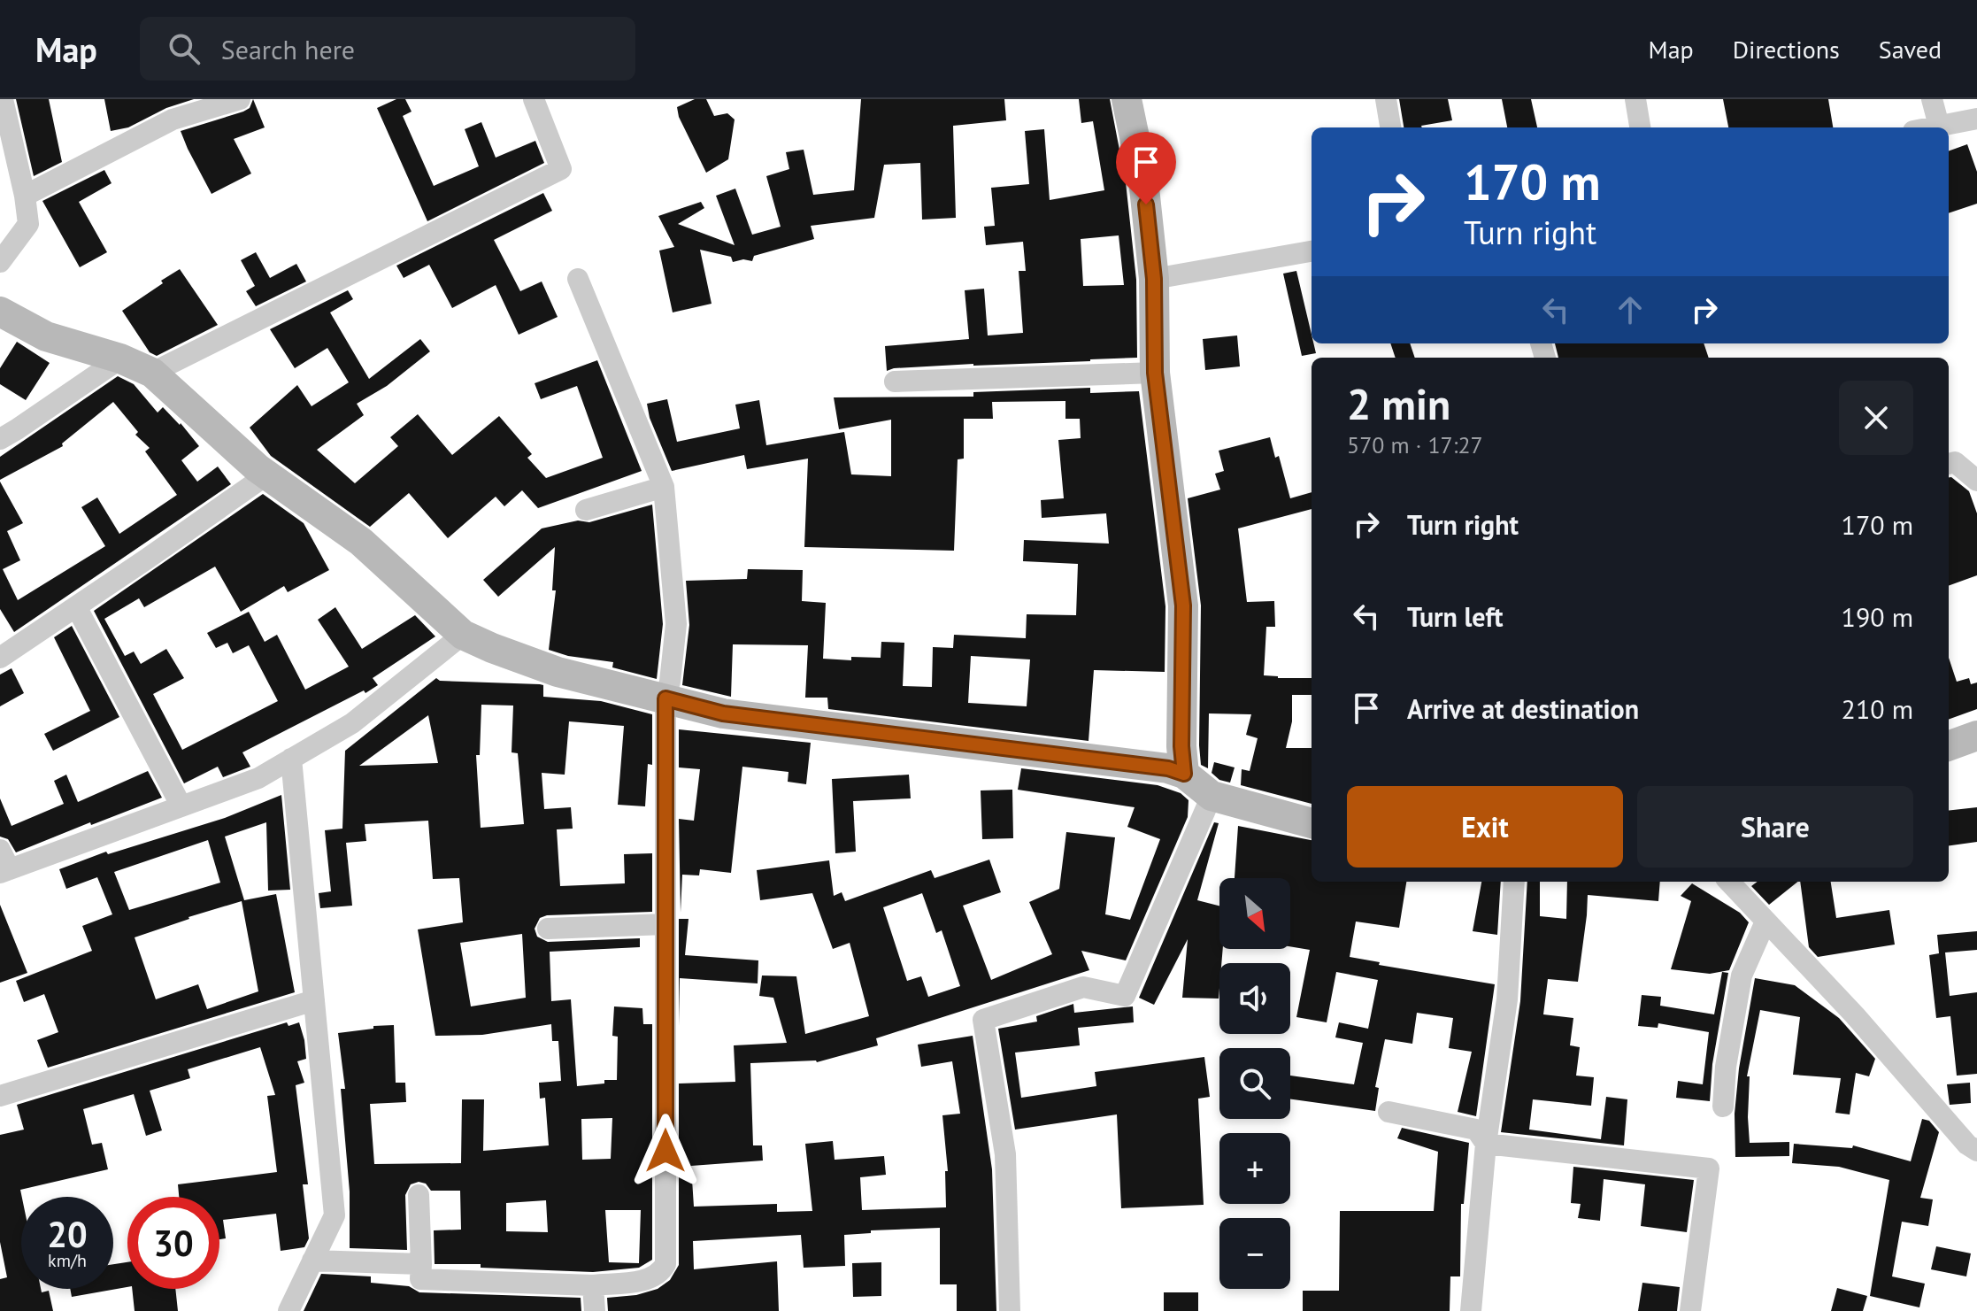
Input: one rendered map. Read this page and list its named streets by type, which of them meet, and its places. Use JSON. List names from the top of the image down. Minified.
{"north":"bottom right","page":{"header":"Map","search":"Search here","nav":["Map","Directions","Saved"],"turn":["170 m","Turn right"],"heading":["2 min","570 m · 17:27"],"list":[{"name":"Turn right","value":"170 m"},{"name":"Turn left","value":"190 m"},{"name":"Arrive at destination","value":"210 m"}],"buttons":["Exit","Share"],"map_buttons":["+","−"],"speed":"20 km/h","limit":"30"}}
